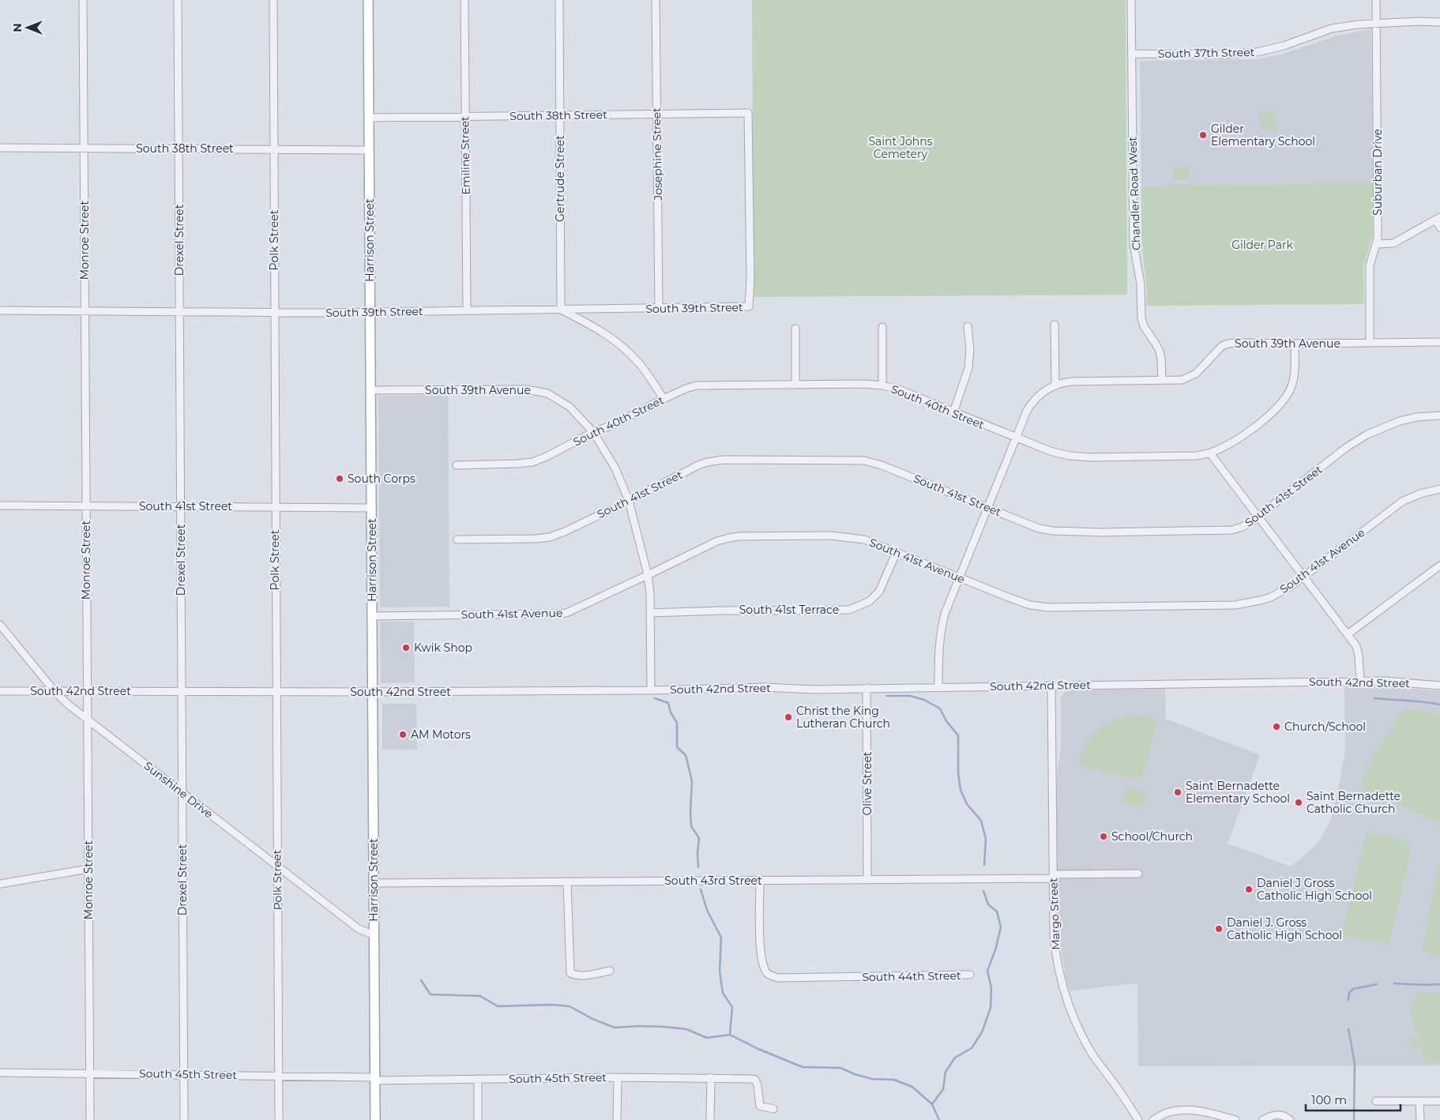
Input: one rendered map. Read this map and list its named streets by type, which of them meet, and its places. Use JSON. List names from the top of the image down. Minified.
{"streets":{"main road":["Harrison Street"],"street":["South 37th Street","South 38th Street","Josephine Street","Emiline Street","Suburban Drive","Gertrude Street","Chandler Road West","Monroe Street","Drexel Street","Polk Street","South 39th Street","South 39th Avenue","South 40th Street","South 41st Street","South 41st Avenue","South 41st Terrace","South 42nd Street","Olive Street","Sunshine Drive","South 43rd Street","Margo Street","South 44th Street","South 45th Street"]},"crossings":[["South 37th Street","Suburban Drive"],["South 37th Street","Chandler Road West"],["South 38th Street","Josephine Street"],["South 38th Street","Emiline Street"],["South 38th Street","Gertrude Street"],["South 38th Street","Monroe Street"],["South 38th Street","Drexel Street"],["South 38th Street","Polk Street"],["South 38th Street","Harrison Street"],["South 38th Street","South 39th Street"],["Josephine Street","South 39th Street"],["Emiline Street","South 39th Street"],["Suburban Drive","South 39th Avenue"],["Gertrude Street","South 39th Street"],["Chandler Road West","South 39th Avenue"],["Monroe Street","South 39th Street"],["Monroe Street","South 41st Street"],["Monroe Street","South 42nd Street"],["Monroe Street","Sunshine Drive"],["Monroe Street","South 45th Street"],["Drexel Street","South 39th Street"],["Drexel Street","South 41st Street"],["Drexel Street","South 42nd Street"],["Drexel Street","Sunshine Drive"],["Drexel Street","South 45th Street"],["Polk Street","South 39th Street"],["Polk Street","South 41st Street"],["Polk Street","South 42nd Street"],["Polk Street","Sunshine Drive"],["Polk Street","South 45th Street"],["Harrison Street","South 39th Street"],["Harrison Street","South 39th Avenue"],["Harrison Street","South 41st Street"],["Harrison Street","South 41st Avenue"],["Harrison Street","South 42nd Street"],["Harrison Street","Sunshine Drive"],["Harrison Street","South 43rd Street"],["Harrison Street","South 45th Street"],["South 39th Avenue","South 40th Street"],["South 39th Avenue","South 41st Street"],["South 39th Avenue","South 41st Avenue"],["South 39th Avenue","South 41st Terrace"],["South 39th Avenue","South 42nd Street"],["South 41st Avenue","South 41st Terrace"],["South 42nd Street","Olive Street"],["South 42nd Street","Sunshine Drive"],["South 42nd Street","Margo Street"],["Olive Street","South 43rd Street"],["South 43rd Street","Margo Street"],["South 43rd Street","South 44th Street"]],"parks":["Saint Johns Cemetery","Gilder Park"],"places":["Gilder Elementary School","South Corps","Kwik Shop","Christ the King Lutheran Church","Church/School","AM Motors","Saint Bernadette Elementary School","Saint Bernadette Catholic Church","School/Church","Daniel J Gross Catholic High School","Daniel J. Gross Catholic High School"],"scale_bar":"100 m","north":"left"}
